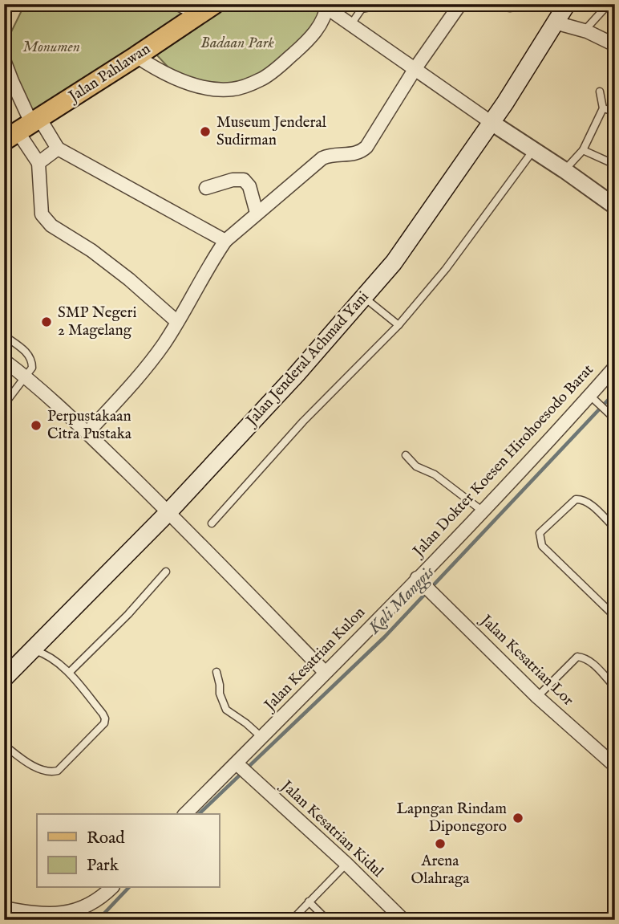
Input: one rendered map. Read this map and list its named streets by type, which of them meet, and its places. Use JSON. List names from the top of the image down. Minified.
{"streets":{"main road":["Jalan Pahlawan","Jalan Jenderal Achmad Yani"],"street":["Jalan Dokter Koesen Hirohoesodo Barat","Jalan Kesatrian Kulon","Jalan Kesatrian Lor","Jalan Kesatrian Kidul"]},"crossings":[["Jalan Dokter Koesen Hirohoesodo Barat","Jalan Kesatrian Kulon"],["Jalan Dokter Koesen Hirohoesodo Barat","Jalan Kesatrian Lor"],["Jalan Kesatrian Kulon","Jalan Kesatrian Lor"],["Jalan Kesatrian Kulon","Jalan Kesatrian Kidul"]],"water":["Kali Manggis"],"parks":["Badaan Park","Monumen"],"places":["Museum Jenderal Sudirman","SMP Negeri 2 Magelang","Perpustakaan Citra Pustaka","Lapngan Rindam Diponegoro","Arena Olahraga"],"legend":["Road","Park"]}
